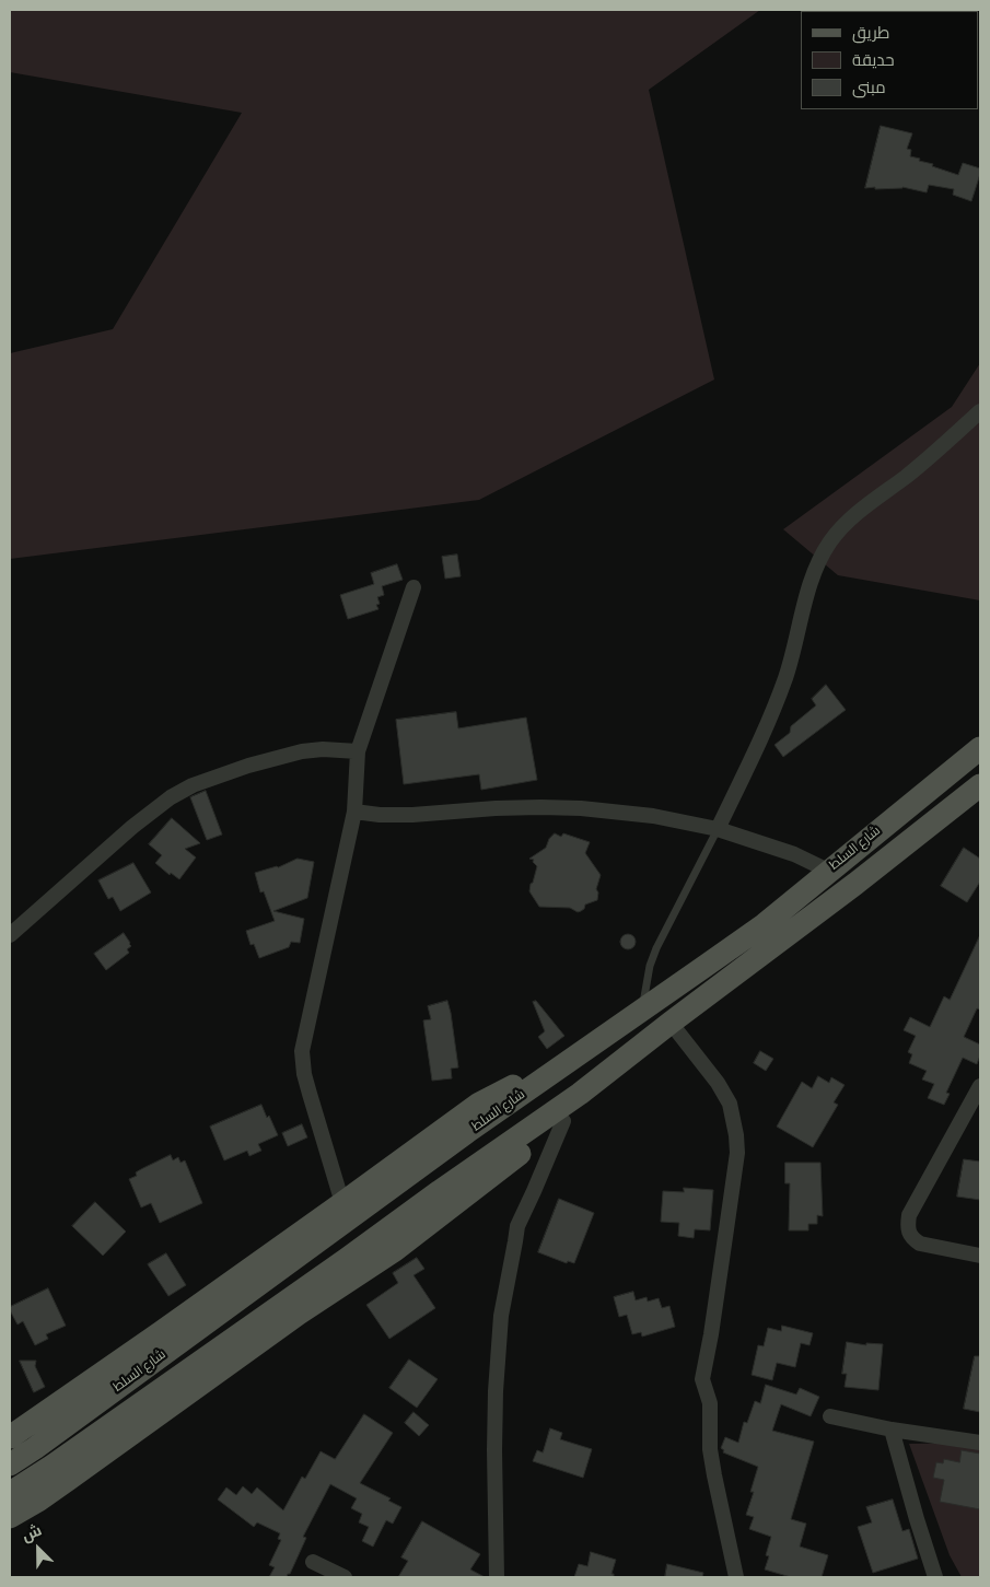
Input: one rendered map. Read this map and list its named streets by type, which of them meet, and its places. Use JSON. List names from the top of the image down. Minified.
{"streets":{"main road":["شارع السلط"]},"legend":["طريق","حديقة","مبنى"],"north":"top left"}
